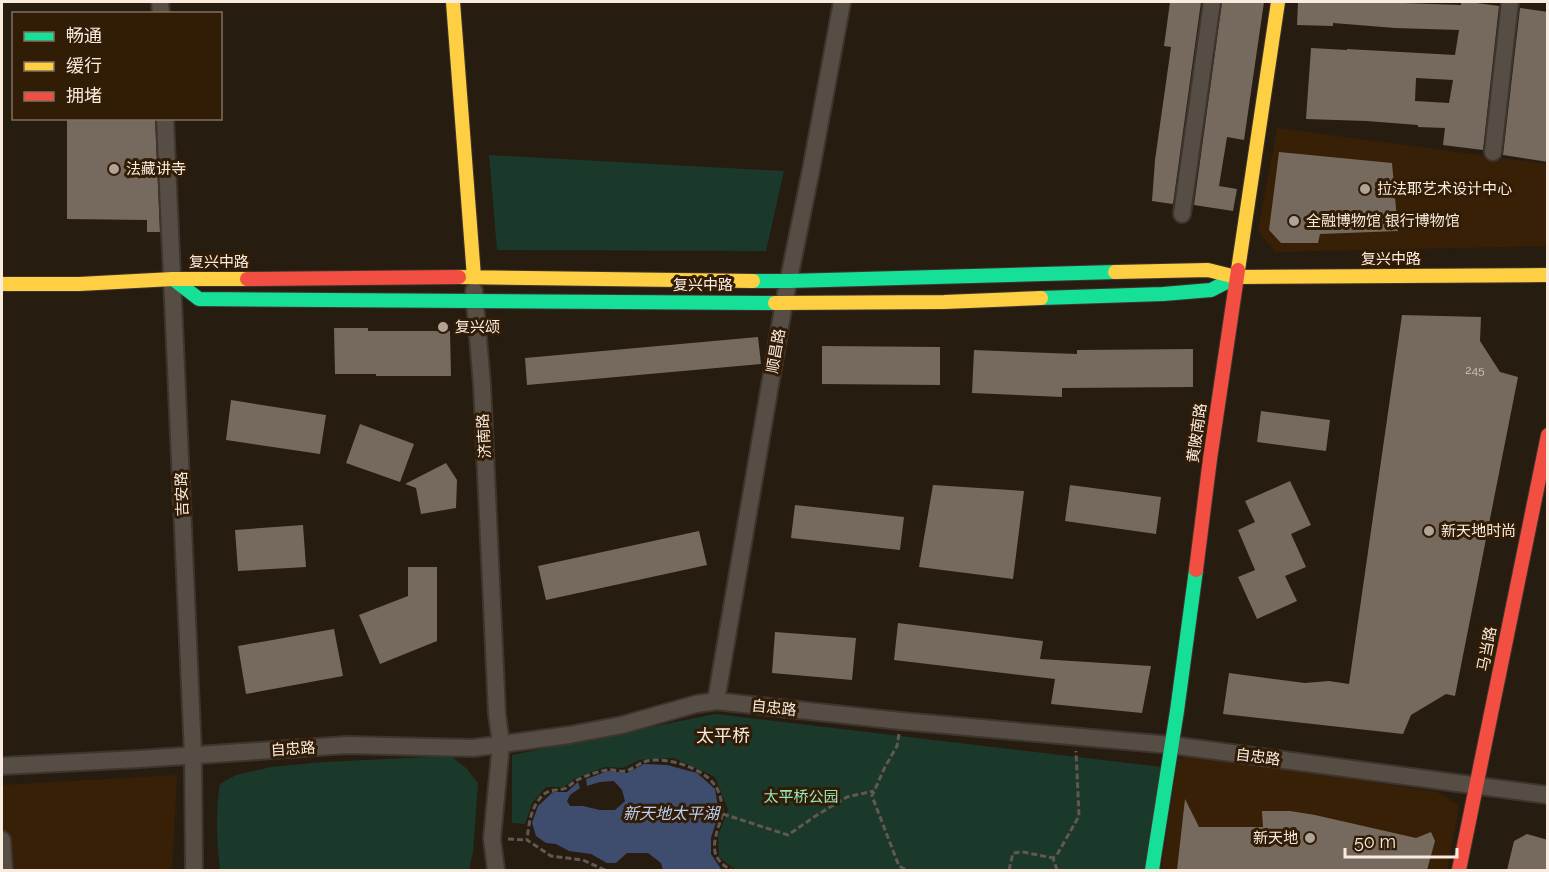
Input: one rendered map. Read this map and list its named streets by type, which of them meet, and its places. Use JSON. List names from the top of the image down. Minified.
{"streets":{"main road":["复兴中路","黄陂南路","济南路","马当路"],"street":["顺昌路","吉安路","自忠路"]},"crossings":[["复兴中路","顺昌路"],["复兴中路","黄陂南路"],["复兴中路","济南路"],["复兴中路","吉安路"],["顺昌路","自忠路"],["黄陂南路","自忠路"],["济南路","自忠路"],["吉安路","自忠路"],["马当路","自忠路"]],"districts":["太平桥"],"water":["新天地太平湖"],"parks":["太平桥公园"],"places":["法藏讲寺","拉法耶艺术设计中心","全融博物馆 银行博物馆","复兴颂","新天地时尚","新天地"],"house_numbers":["245"],"legend":["畅通","缓行","拥堵"],"scale_bar":"50 m"}
